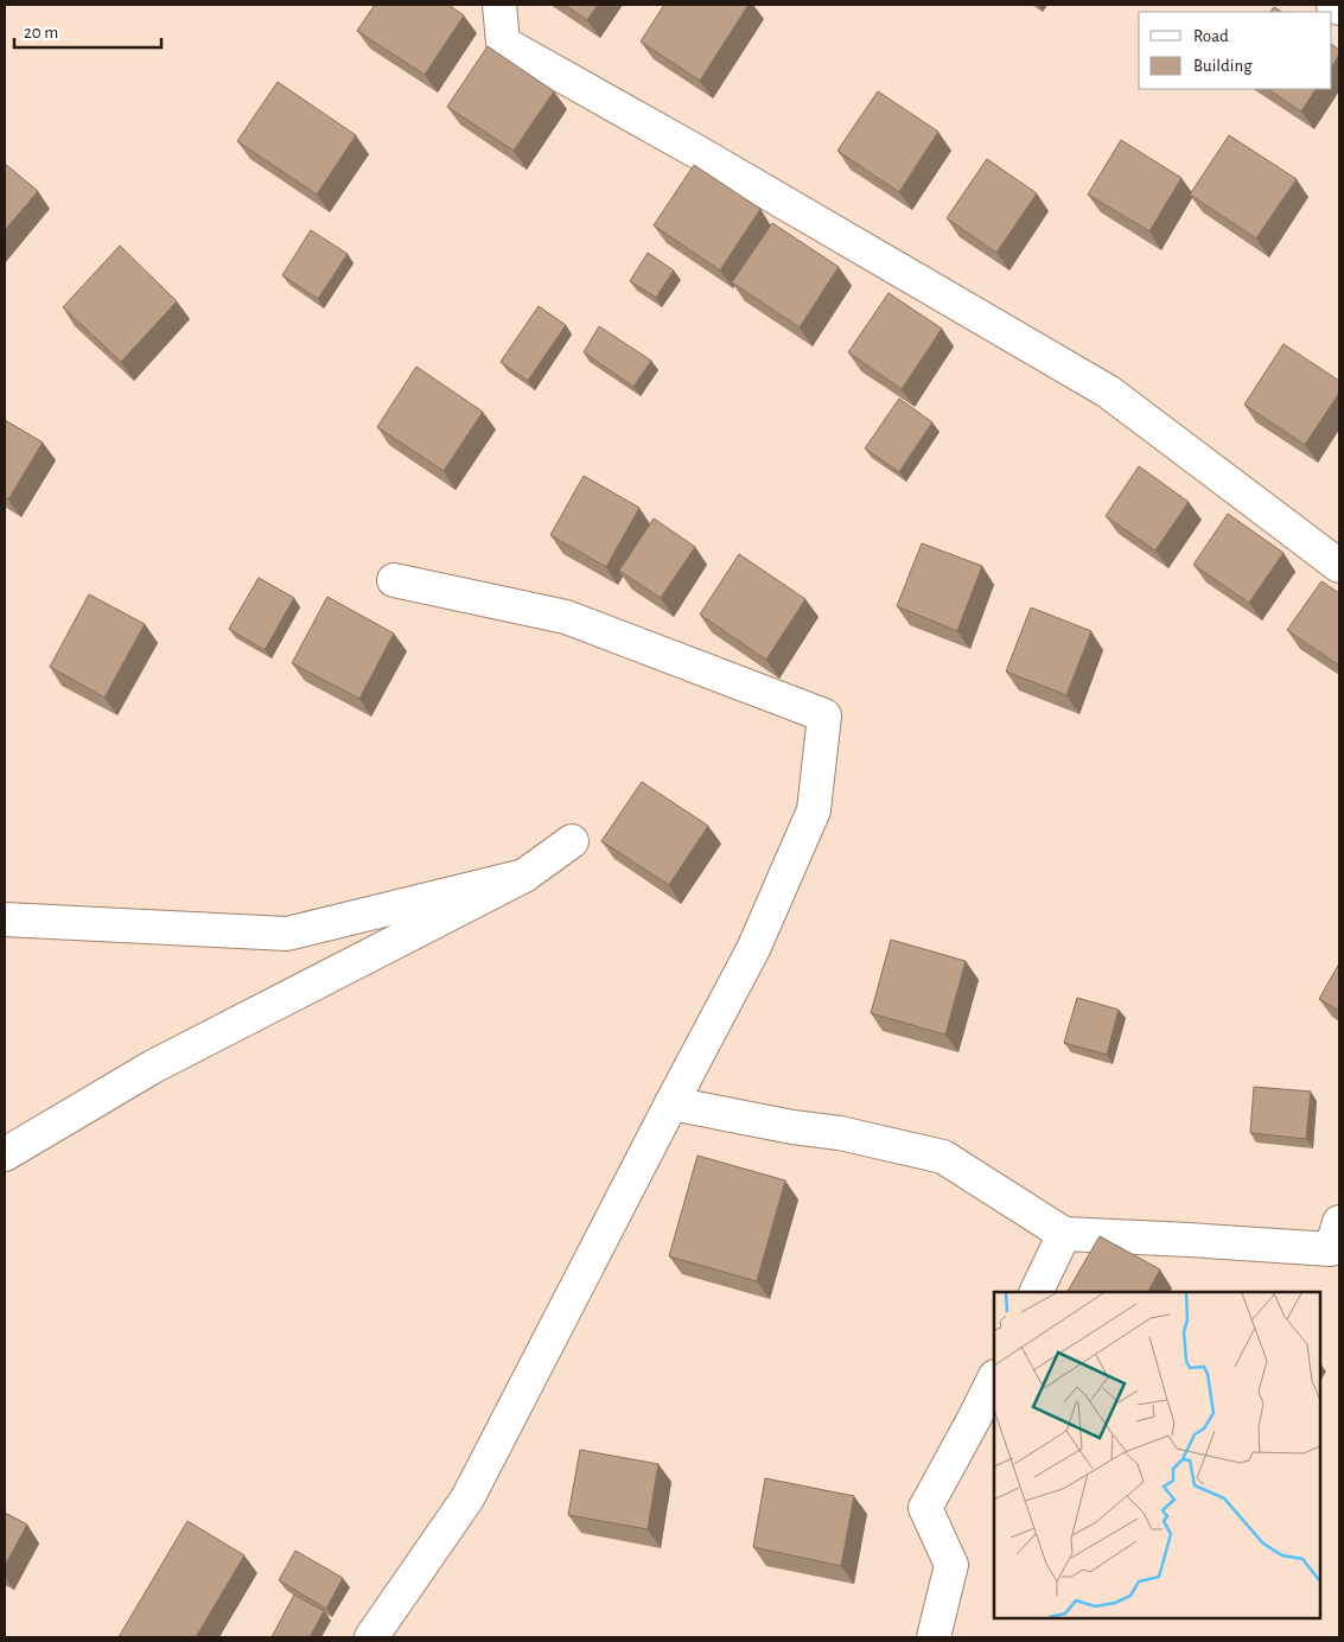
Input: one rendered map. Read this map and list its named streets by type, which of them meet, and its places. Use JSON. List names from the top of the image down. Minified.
{"legend":["Road","Building"],"scale_bar":"20 m"}
